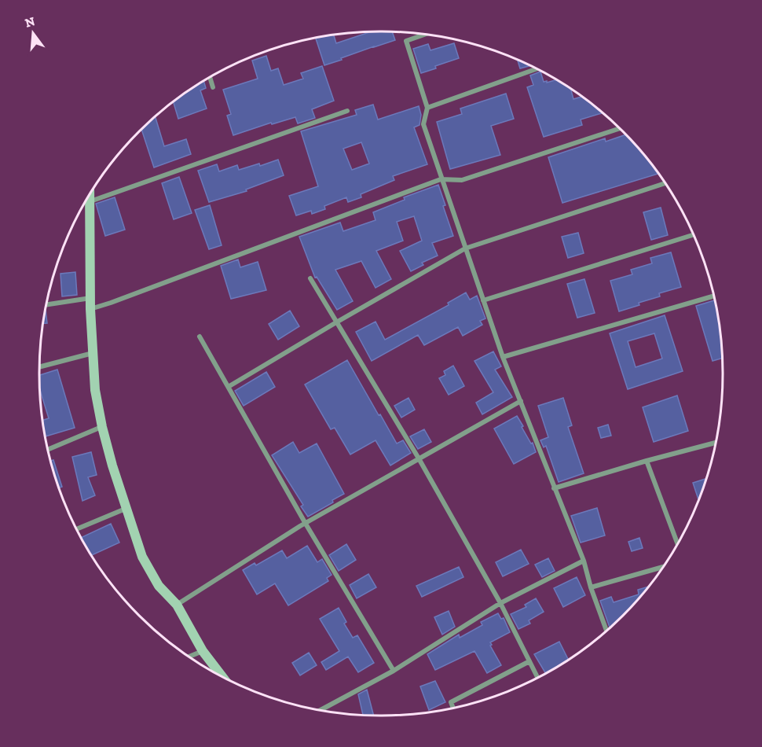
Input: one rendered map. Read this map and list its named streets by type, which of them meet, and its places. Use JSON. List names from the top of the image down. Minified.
{"north":"top"}
